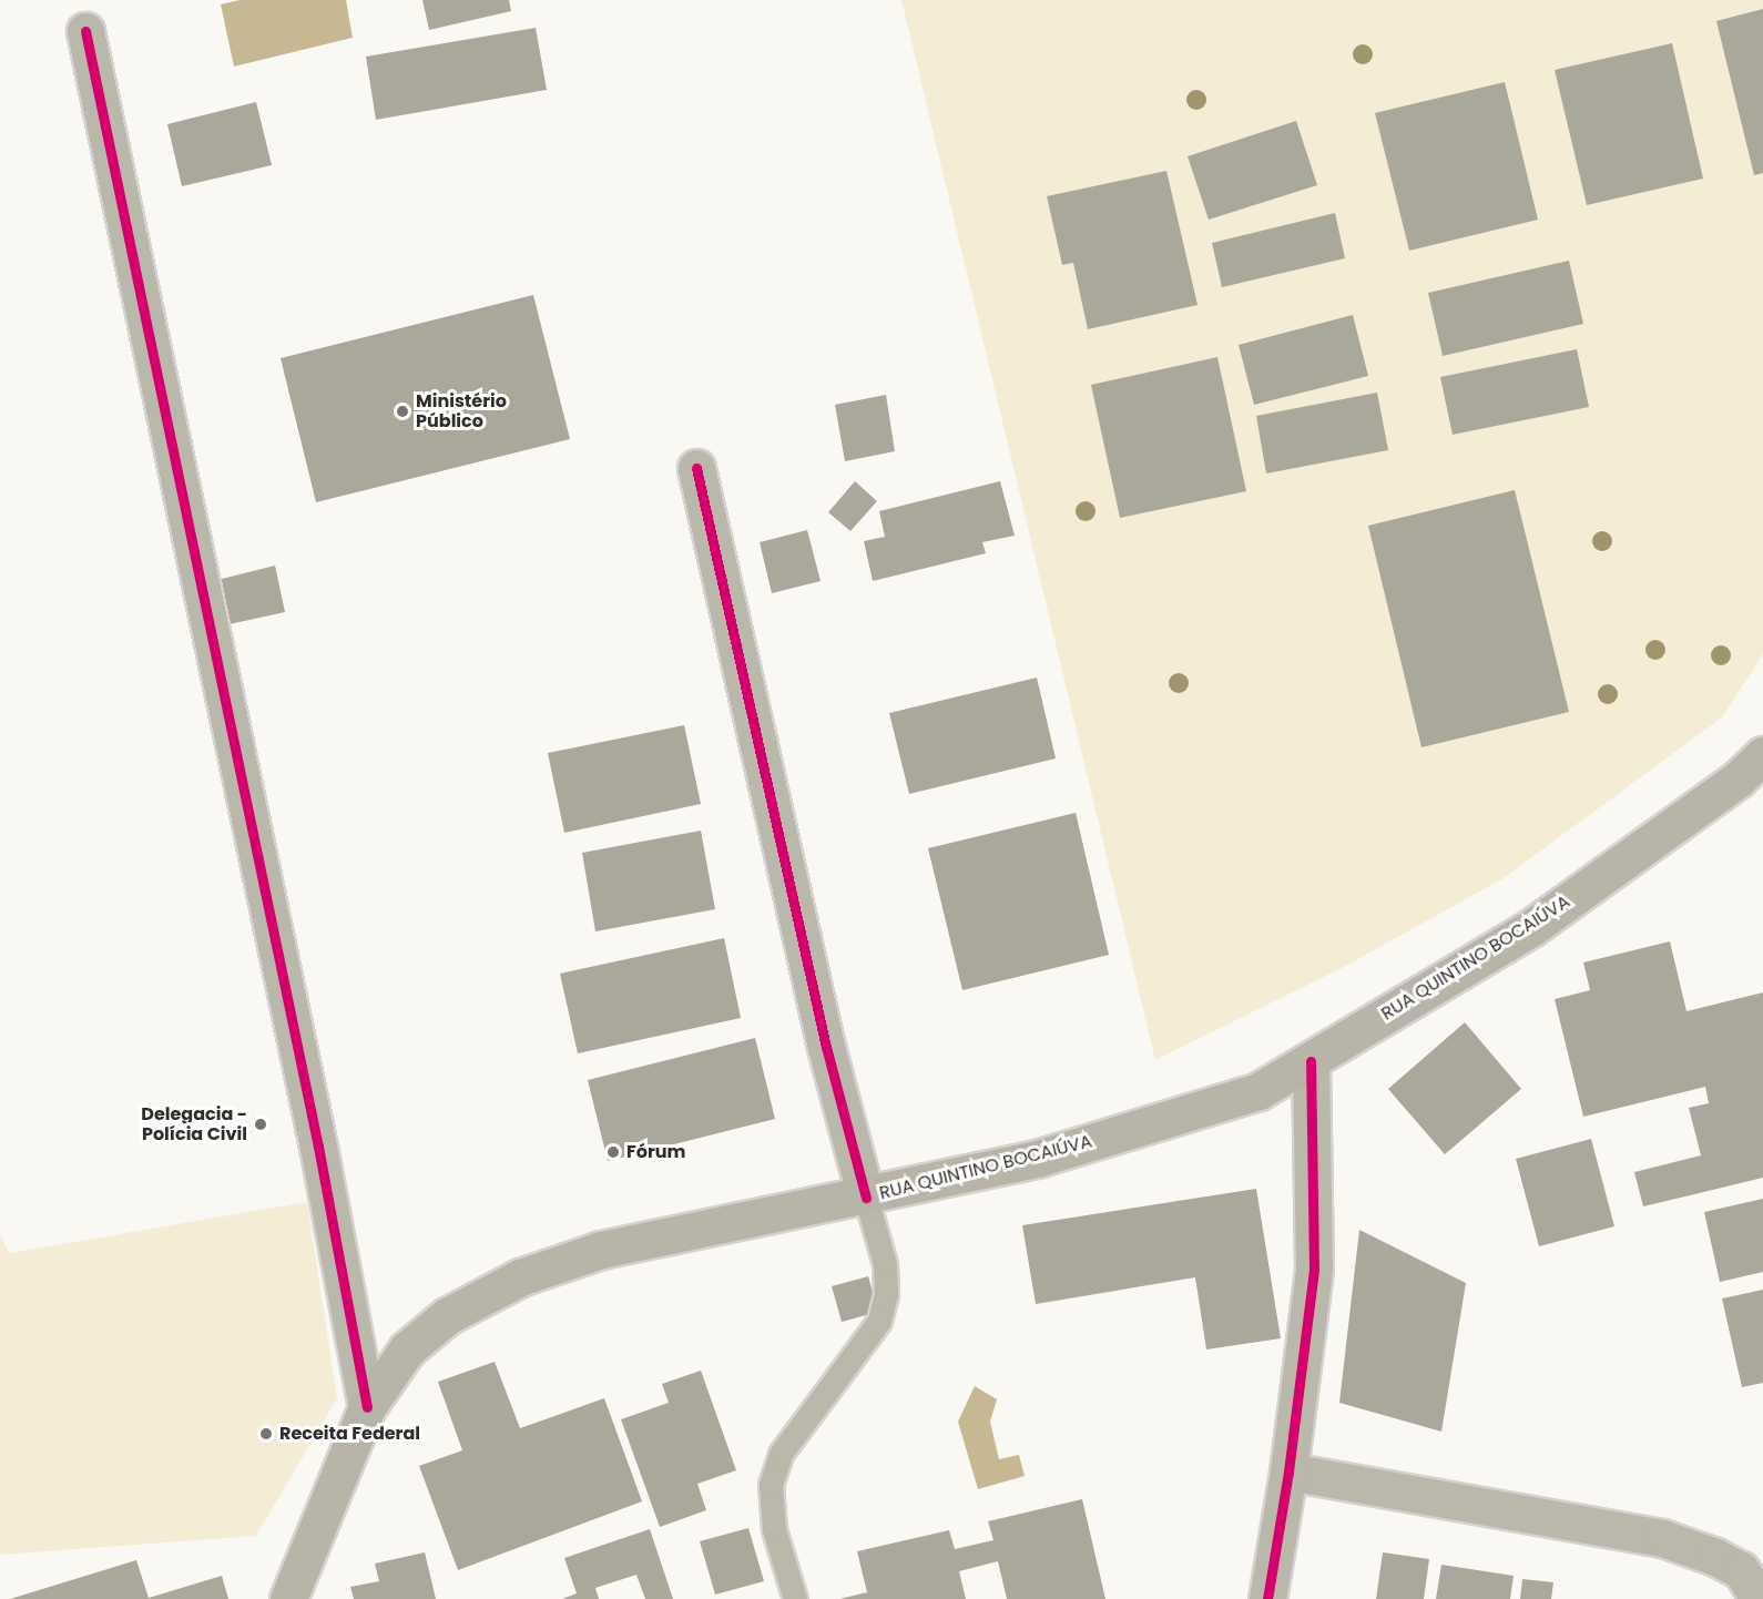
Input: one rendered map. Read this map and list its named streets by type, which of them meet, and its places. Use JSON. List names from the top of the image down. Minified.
{"streets":{"main road":["RUA QUINTINO BOCAIÚVA"]},"places":["Ministério Público","Delegacia - Polícia Civil","Fórum","Receita Federal"]}
